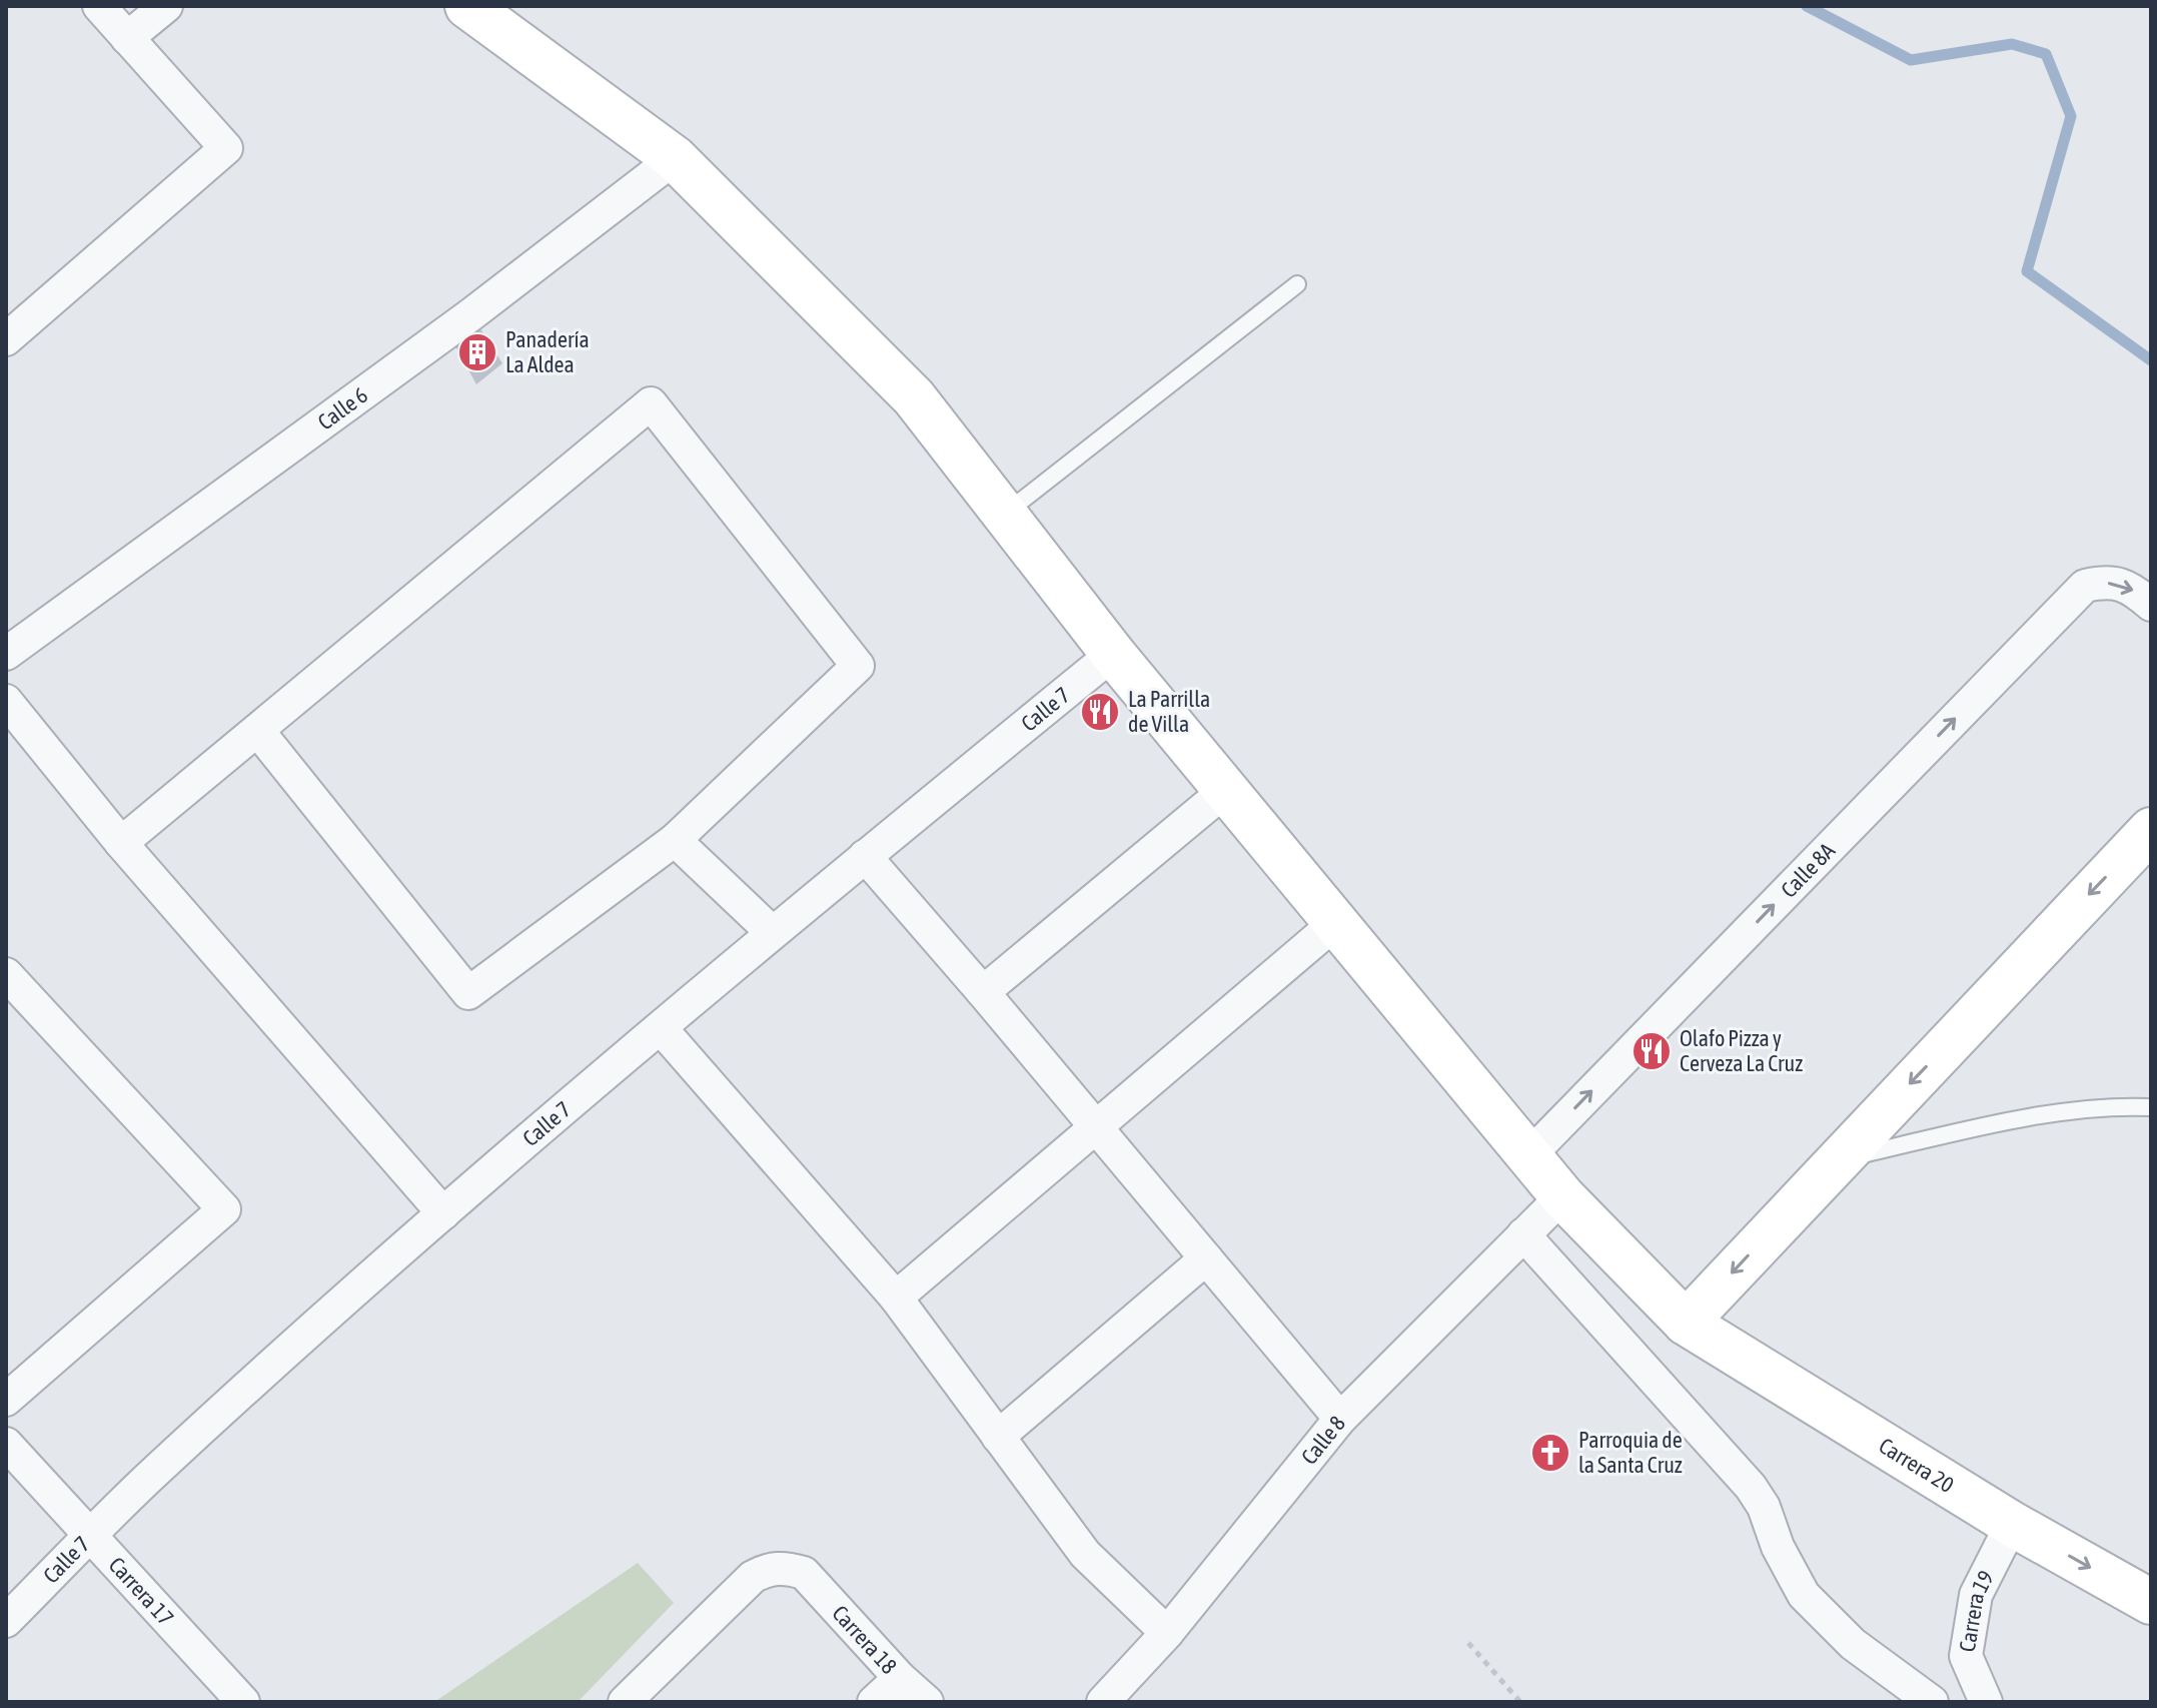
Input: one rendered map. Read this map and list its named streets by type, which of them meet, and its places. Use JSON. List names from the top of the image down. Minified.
{"streets":{"main road":["Carrera 20"],"street":["Calle 6","Calle 7","Calle 8A","Calle 8","Carrera 17","Carrera 19","Carrera 18"]},"crossings":[["Calle 6","Carrera 20"],["Calle 7","Carrera 20"],["Calle 7","Carrera 17"],["Calle 8A","Carrera 20"],["Calle 8","Carrera 20"],["Carrera 20","Carrera 19"]],"one_way":["Calle 8A"],"places":{"building":["Panadería La Aldea"],"restaurant":["La Parrilla de Villa","Olafo Pizza y Cerveza La Cruz"],"church":["Parroquia de la Santa Cruz"]}}
